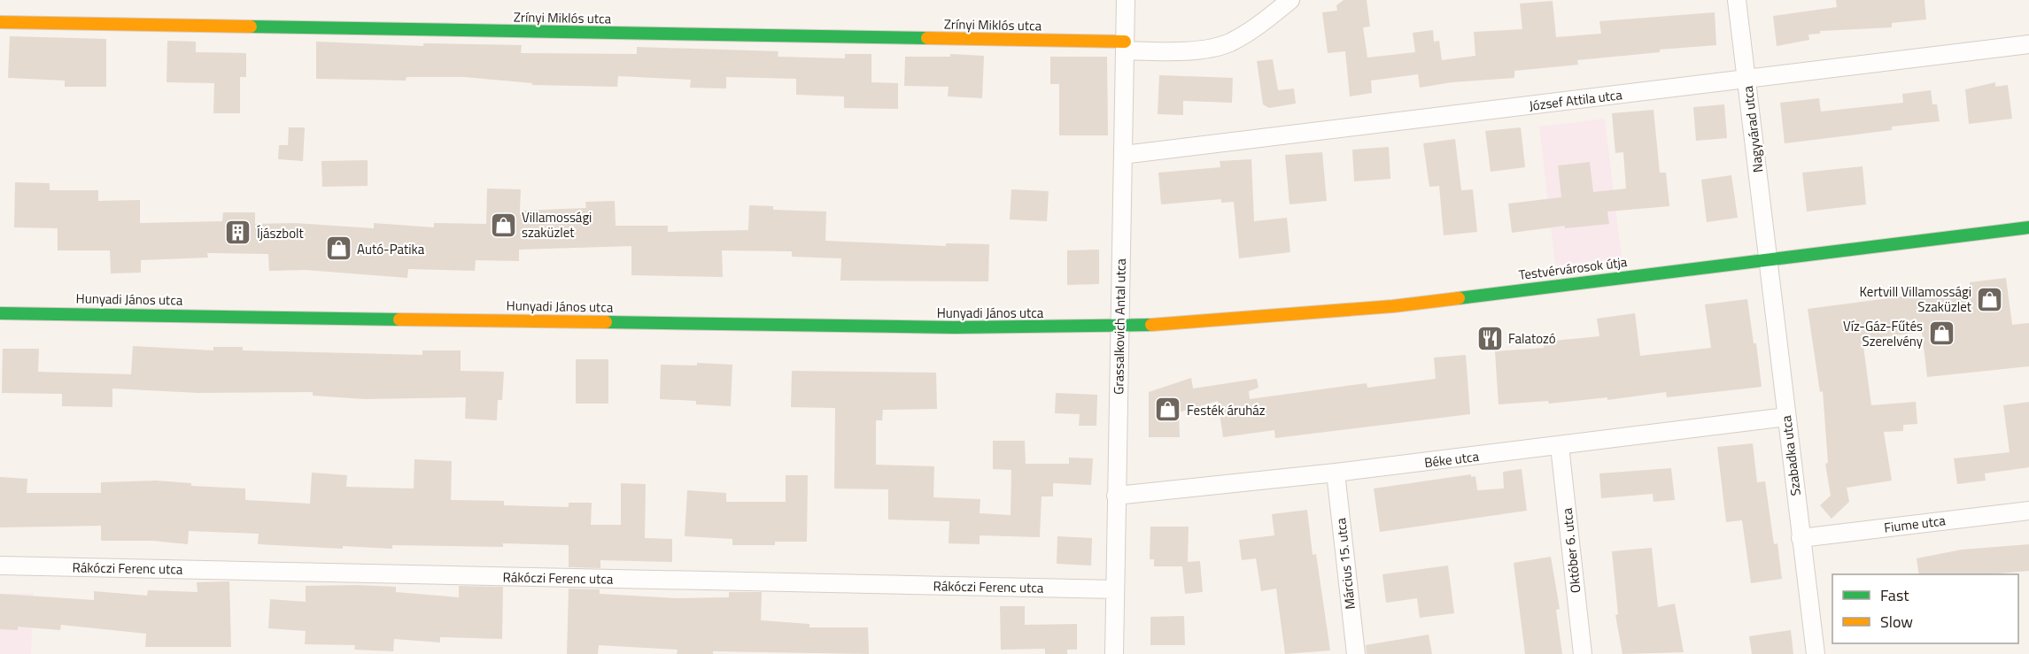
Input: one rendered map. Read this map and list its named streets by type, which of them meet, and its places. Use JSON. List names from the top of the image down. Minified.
{"streets":{"street":["Zrínyi Miklós utca","József Attila utca","Nagyvárad utca","Testvérvárosok útja","Hunyadi János utca","Grassalkovich Antal utca","Szabadka utca","Béke utca","Fiume utca","Október 6. utca","Március 15. utca","Rákóczi Ferenc utca"]},"crossings":[["Zrínyi Miklós utca","Grassalkovich Antal utca"],["József Attila utca","Nagyvárad utca"],["József Attila utca","Grassalkovich Antal utca"],["Nagyvárad utca","Testvérvárosok útja"],["Nagyvárad utca","Szabadka utca"],["Testvérvárosok útja","Hunyadi János utca"],["Testvérvárosok útja","Grassalkovich Antal utca"],["Testvérvárosok útja","Szabadka utca"],["Hunyadi János utca","Grassalkovich Antal utca"],["Grassalkovich Antal utca","Béke utca"],["Grassalkovich Antal utca","Rákóczi Ferenc utca"],["Szabadka utca","Béke utca"],["Szabadka utca","Fiume utca"],["Béke utca","Október 6. utca"],["Béke utca","Március 15. utca"]],"places":{"shop":["Villamossági szaküzlet","Autó-Patika","Kertvill Villamossági Szaküzlet","Víz-Gáz-Fűtés Szerelvény","Festék áruház"],"building":["Íjászbolt"],"restaurant":["Falatozó"]},"legend":["Fast","Slow"]}
